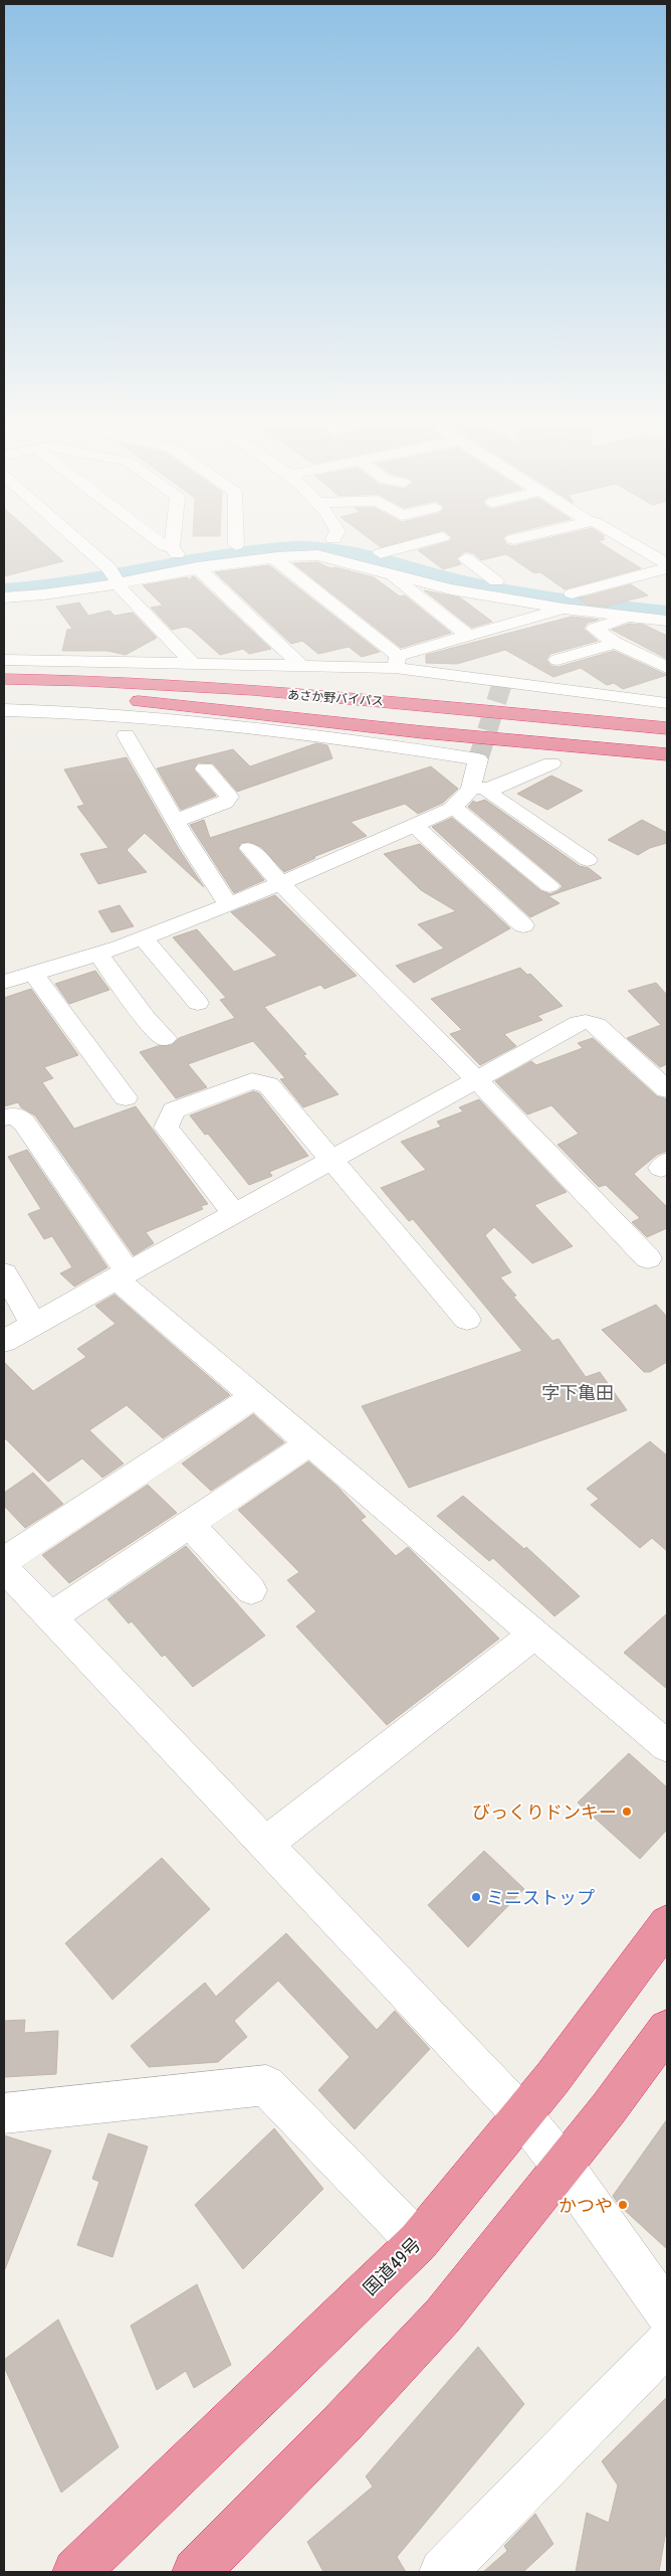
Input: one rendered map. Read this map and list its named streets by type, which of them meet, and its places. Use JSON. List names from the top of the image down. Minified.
{"streets":{"highway":["あさか野バイパス","国道49号"]},"districts":["字下亀田"],"places":["びっくりドンキー","ミニストップ","かつや"]}
